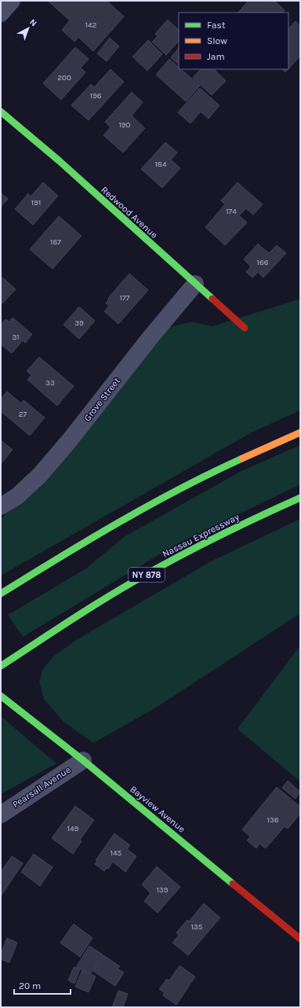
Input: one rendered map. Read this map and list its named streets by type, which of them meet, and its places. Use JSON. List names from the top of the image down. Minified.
{"streets":{"main road":["Redwood Avenue","Nassau Expressway","NY 878","Bayview Avenue"],"street":["Grove Street","Pearsall Avenue"]},"crossings":[["Redwood Avenue","Grove Street"],["Pearsall Avenue","Bayview Avenue"]],"house_numbers":["142","200","196","190","184","191","174","187","166","177","39","31","33","27","136","149","145","139","135"],"legend":["Fast","Slow","Jam"],"scale_bar":"20 m","north":"top right"}
